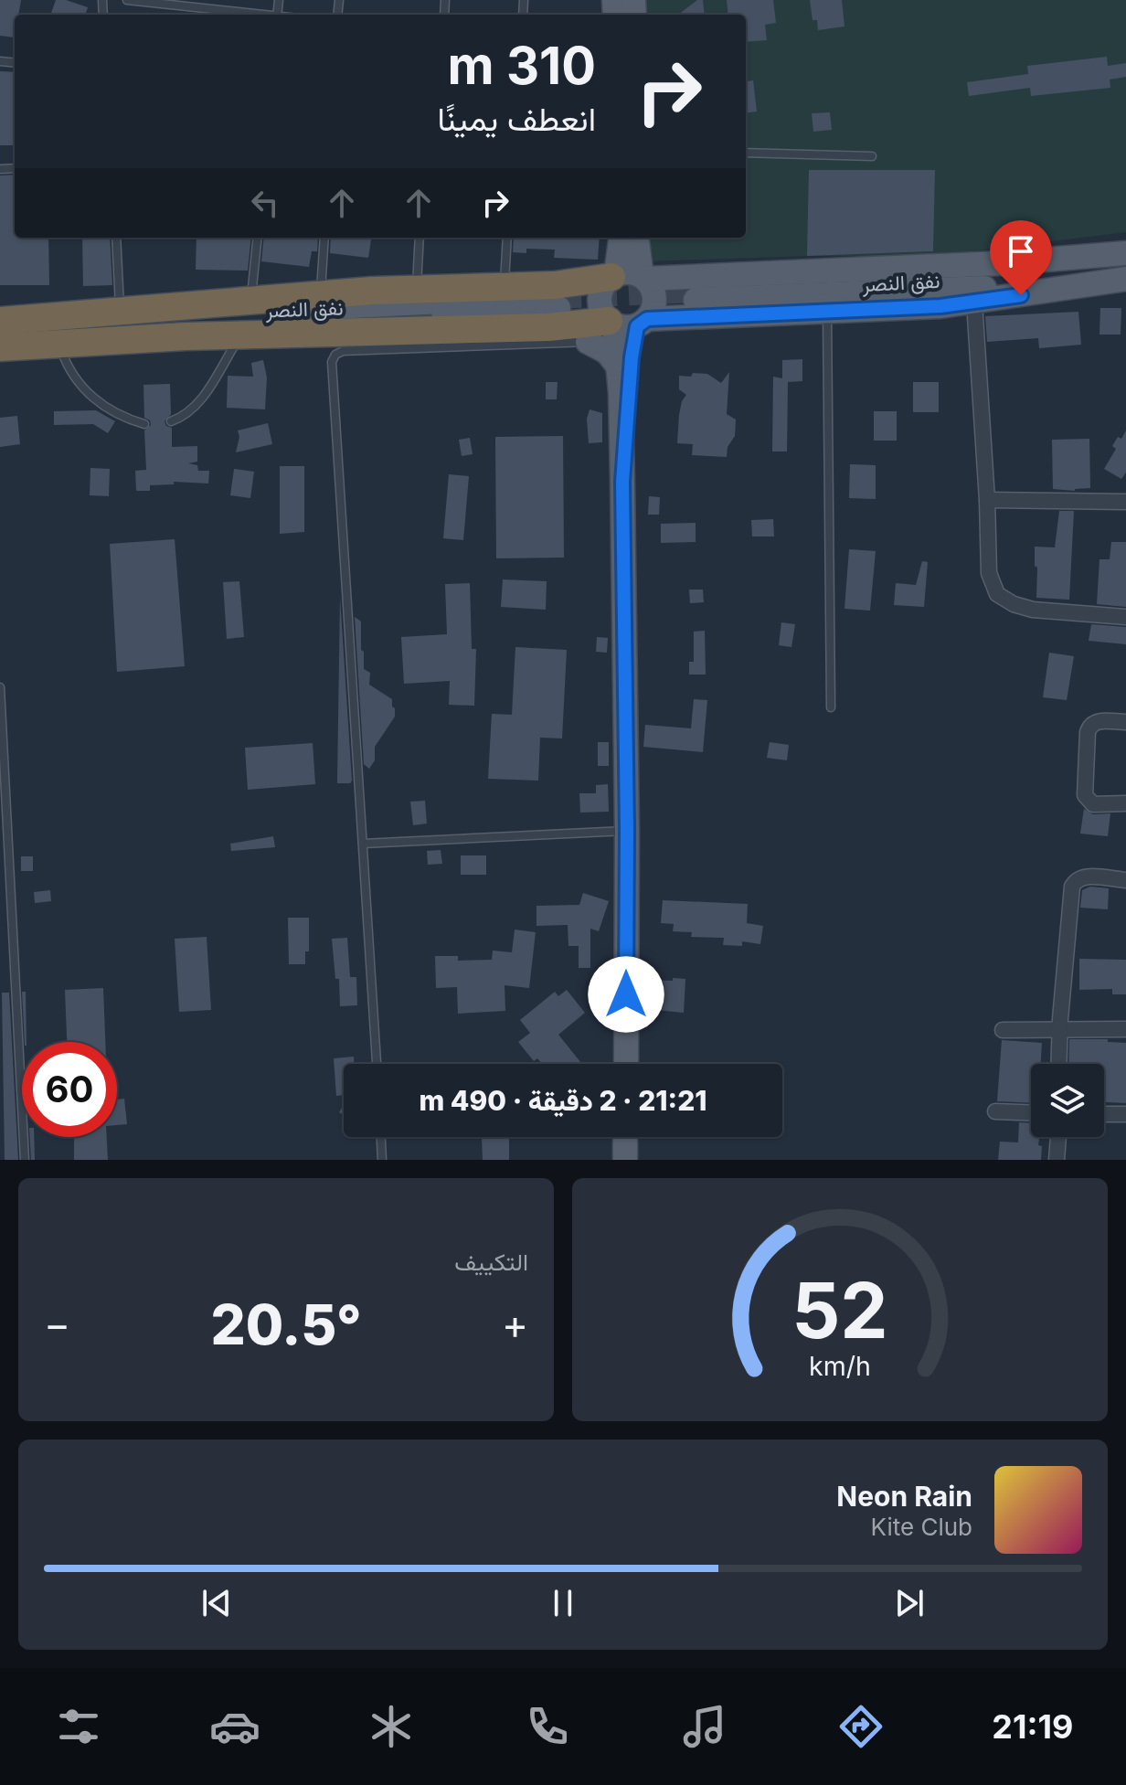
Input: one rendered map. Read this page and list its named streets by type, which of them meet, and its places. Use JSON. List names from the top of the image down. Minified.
{"streets":{"main road":["نفق النصر"]},"page":{"turn":["310 m","انعطف يمينًا"],"limit":"60","trip":"21:21 · 2 دقيقة · 490 m","tile":"التكييف","heat":["−","20.5°","+"],"song":["Neon Rain","Kite Club"],"tabs":"21:19","gauge":["52","km/h"]}}
